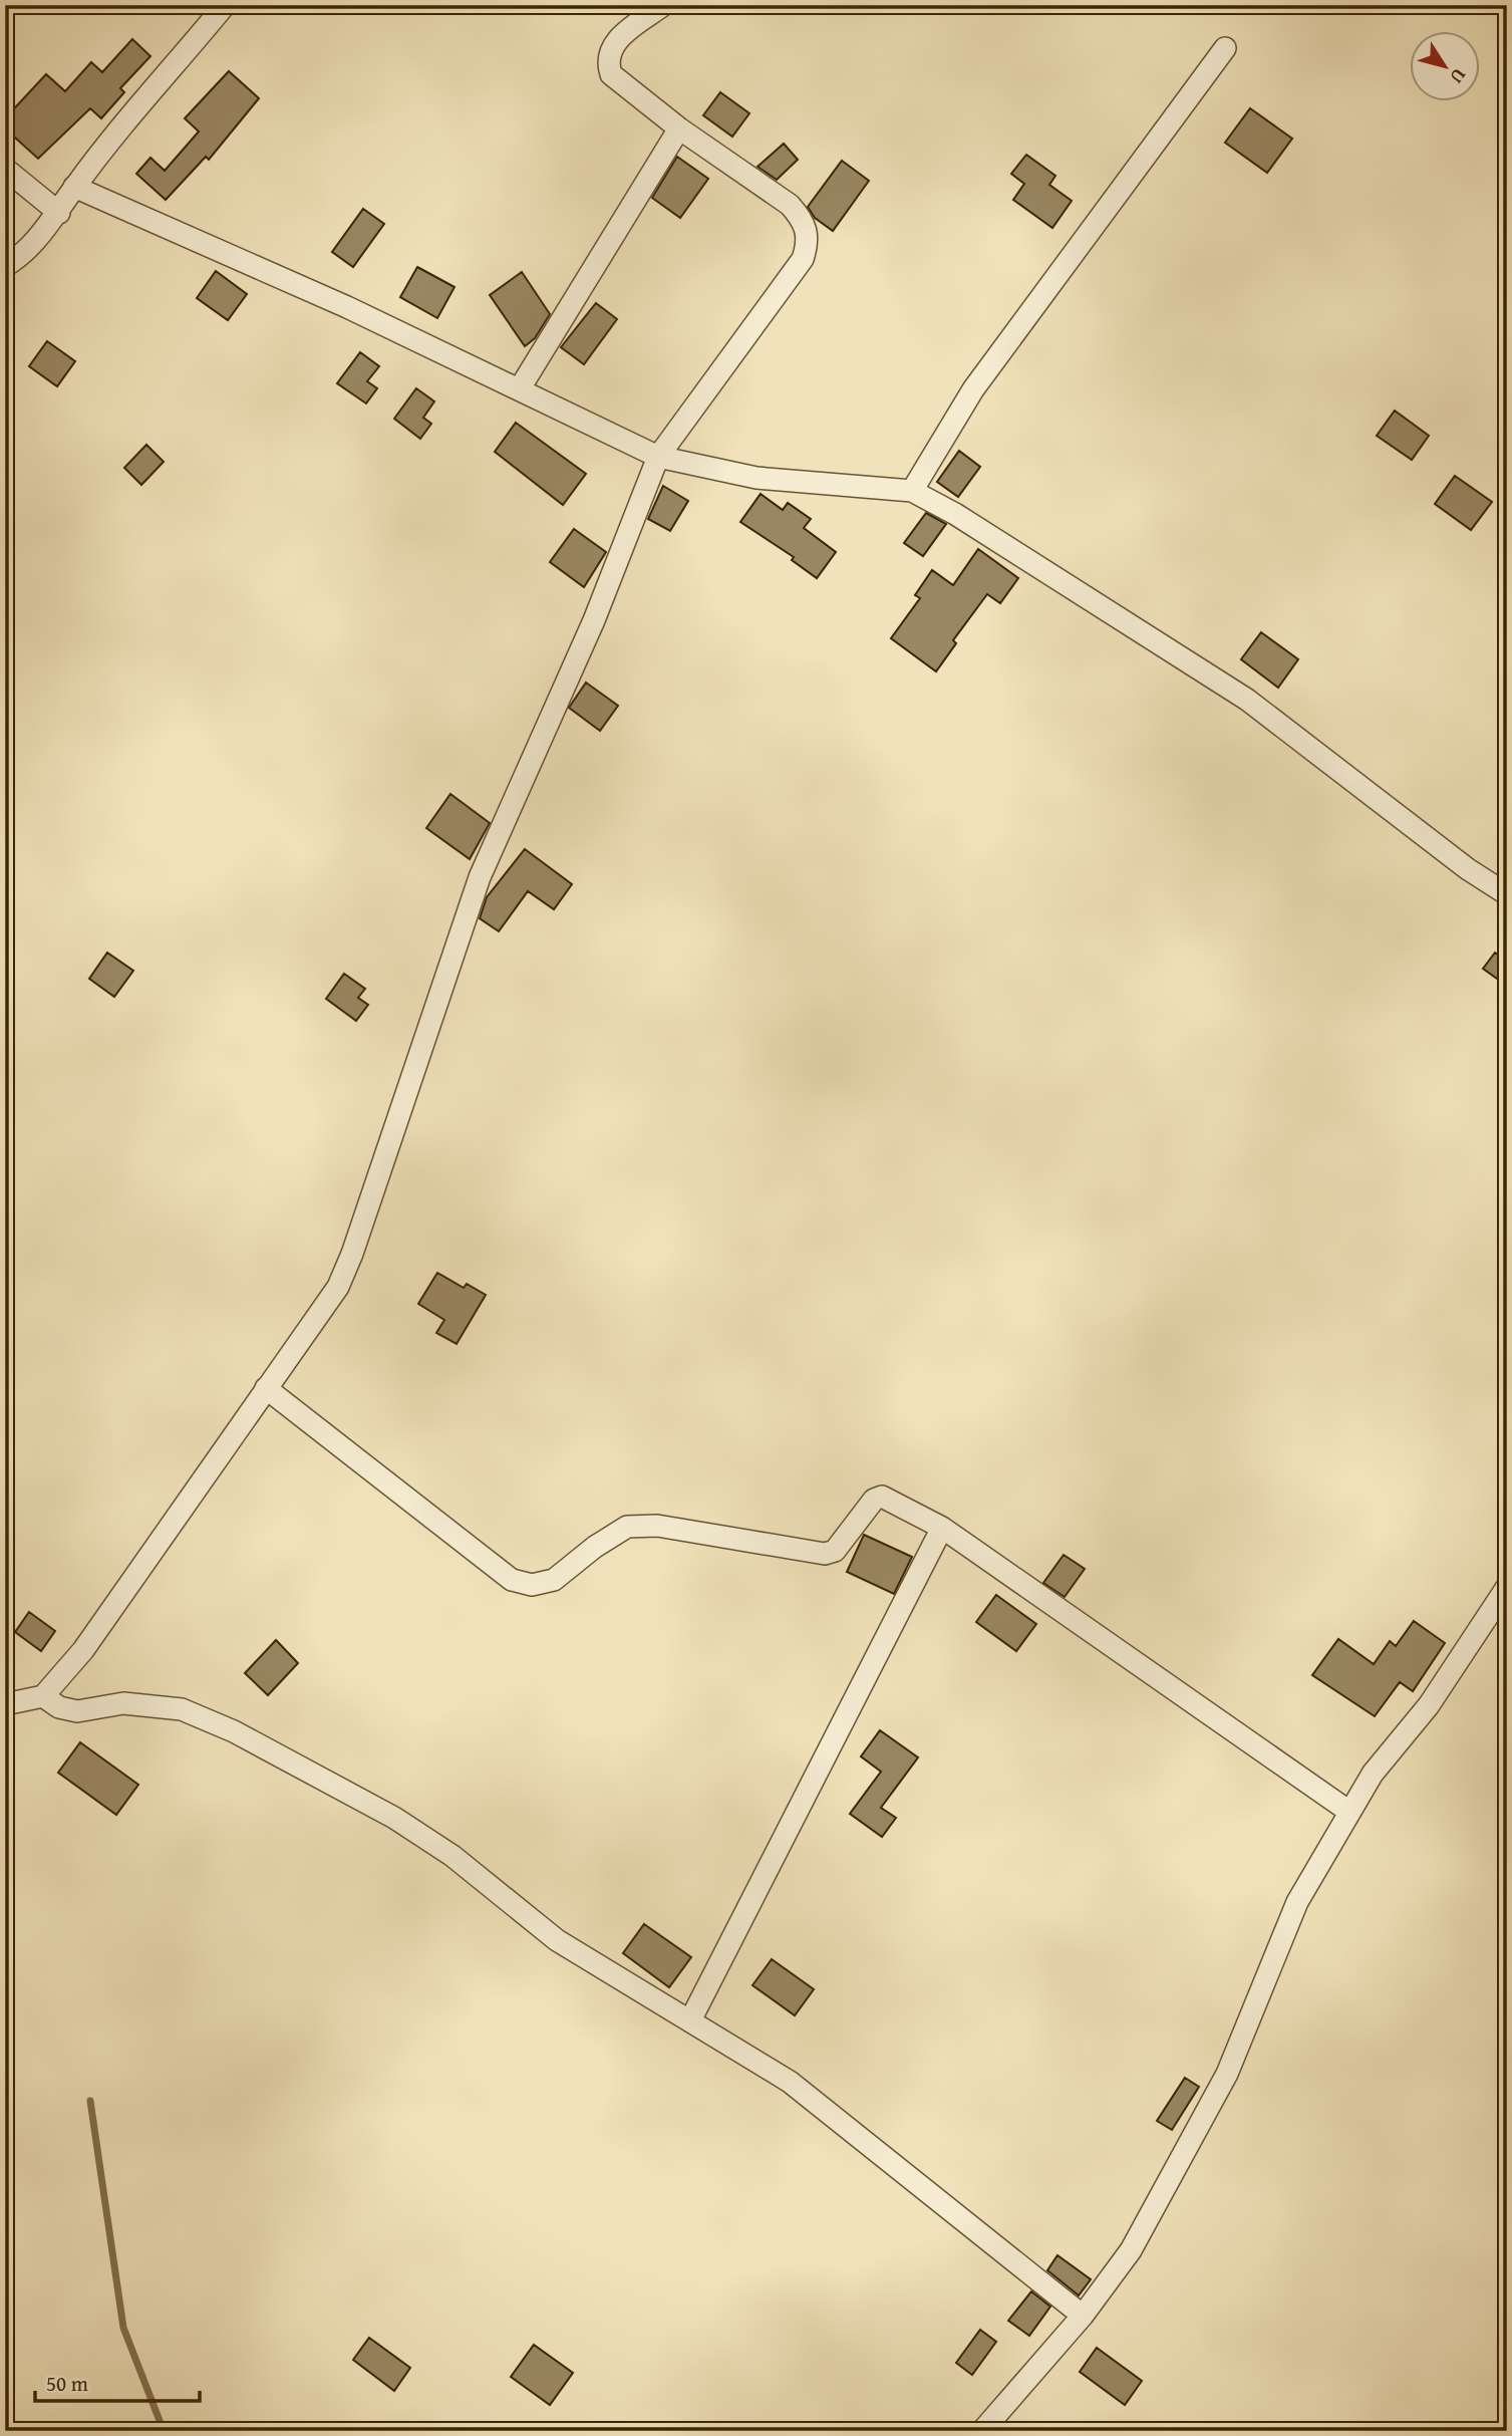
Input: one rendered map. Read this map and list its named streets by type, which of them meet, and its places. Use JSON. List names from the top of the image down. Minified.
{"scale_bar":"50 m","north":"bottom right"}
